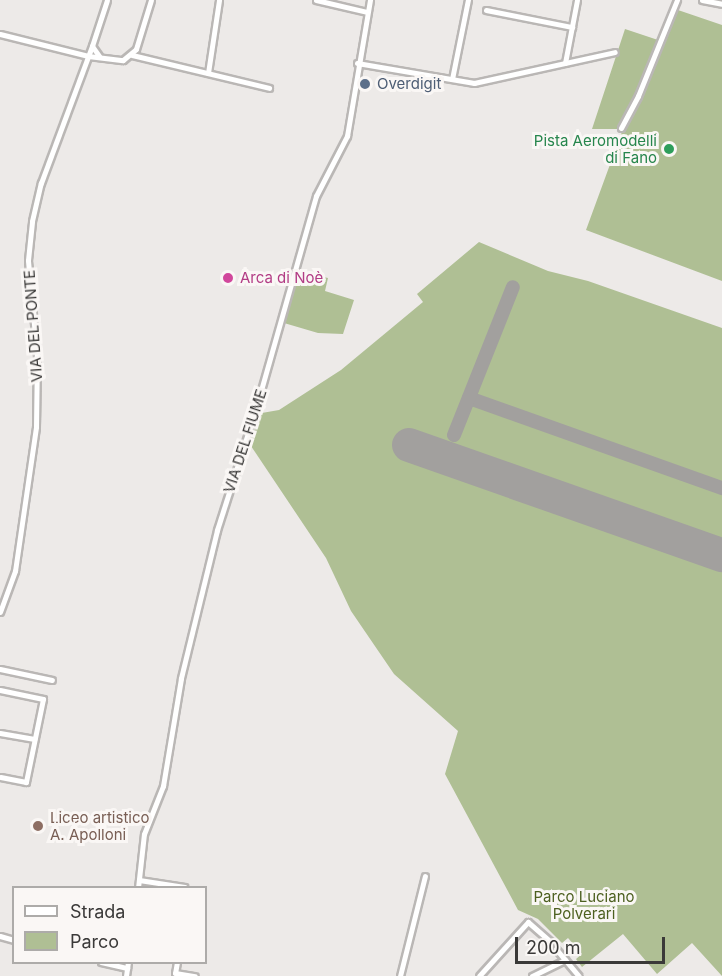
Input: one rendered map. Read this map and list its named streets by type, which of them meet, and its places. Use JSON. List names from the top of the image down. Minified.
{"streets":{"street":["VIA DEL PONTE","VIA DEL FIUME"]},"parks":["Parco Luciano Polverari"],"places":["Overdigit","Pista Aeromodelli di Fano","Arca di Noè","Liceo artistico A. Apolloni"],"legend":["Strada","Parco"],"scale_bar":"200 m"}
